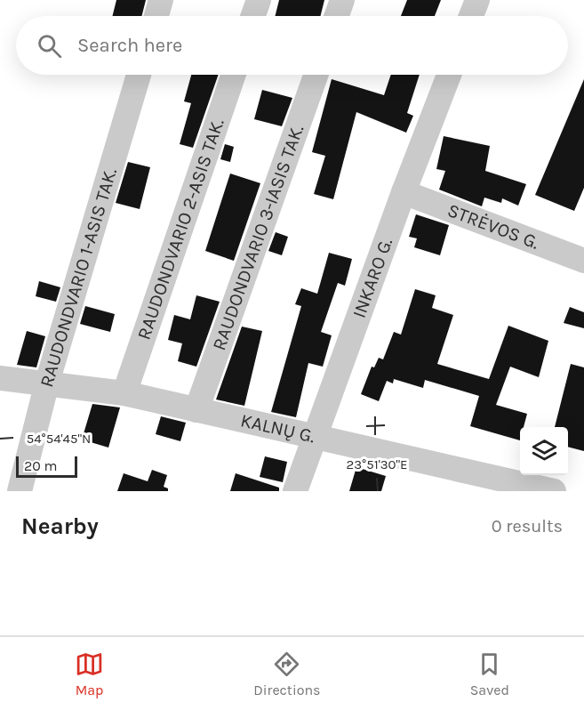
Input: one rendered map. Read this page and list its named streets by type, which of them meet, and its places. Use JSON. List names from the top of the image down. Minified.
{"streets":{"street":["STRĖVOS G.","RAUDONDVARIO 2-ASIS TAK.","RAUDONDVARIO 3-IASIS TAK.","RAUDONDVARIO 1-ASIS TAK.","INKARO G.","KALNŲ G."]},"crossings":[["STRĖVOS G.","INKARO G."],["RAUDONDVARIO 2-ASIS TAK.","KALNŲ G."],["RAUDONDVARIO 3-IASIS TAK.","KALNŲ G."],["RAUDONDVARIO 1-ASIS TAK.","KALNŲ G."],["INKARO G.","KALNŲ G."]],"scale_bar":"20 m","page":{"search":"Search here","scale":"20 m","heading":["Nearby","0 results"],"nav":["Map","Directions","Saved"]},"coordinates":["54°54'45\"N","23°51'30\"E"]}
